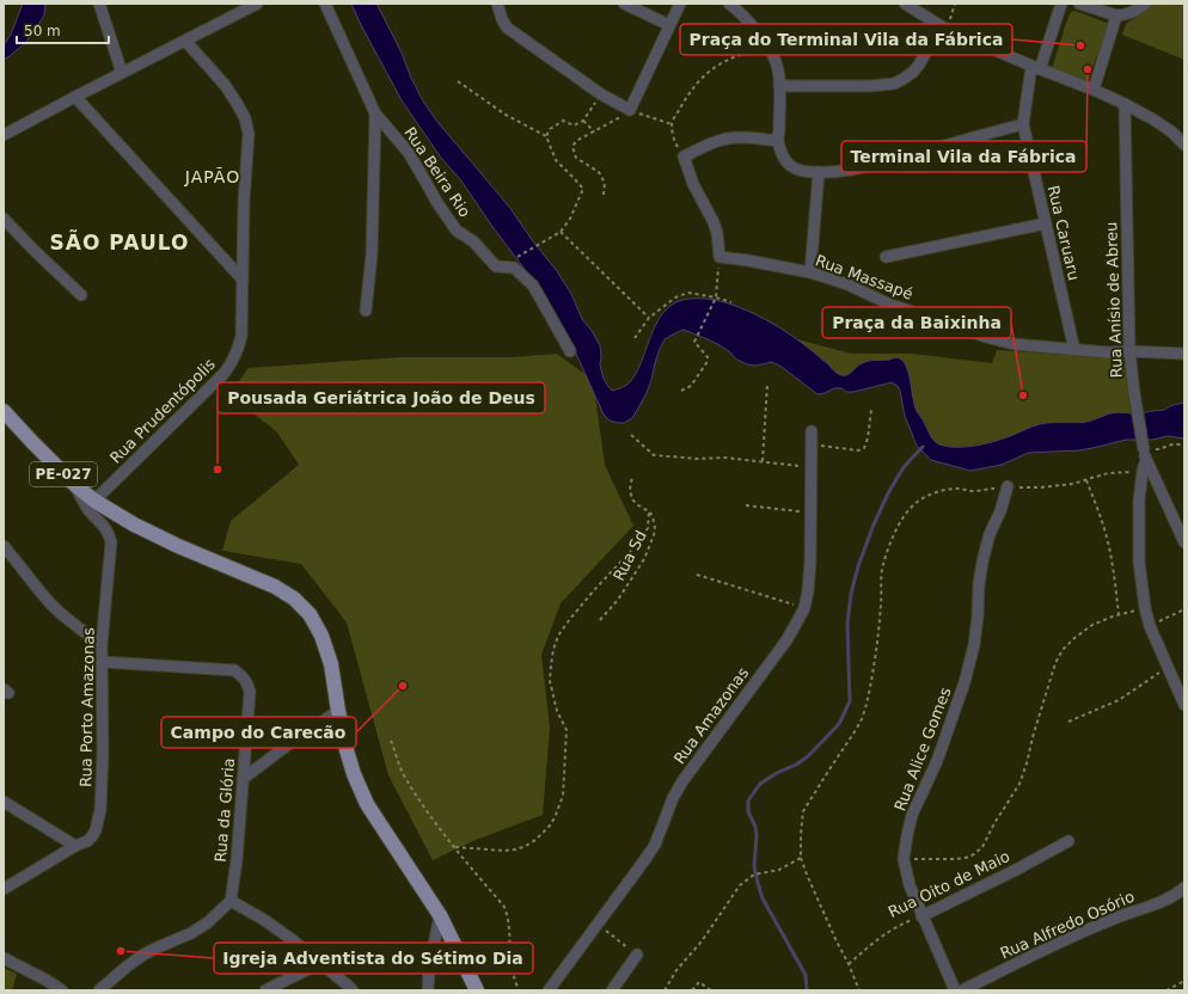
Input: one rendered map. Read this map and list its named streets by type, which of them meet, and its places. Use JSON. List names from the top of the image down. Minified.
{"streets":{"main road":["PE-027"],"street":["Rua Beira Rio","Rua Caruaru","Rua Massapé","Rua Anísio de Abreu","Rua Prudentópolis","Rua Porto Amazonas","Rua Amazonas","Rua Alice Gomes","Rua da Glória","Rua Oito de Maio","Rua Alfredo Osório"],"path":["Rua Sd"]},"crossings":[["Rua Caruaru","Rua Massapé"],["Rua Massapé","Rua Anísio de Abreu"],["Rua Prudentópolis","PE-027"],["PE-027","Rua Porto Amazonas"],["Rua Porto Amazonas","Rua da Glória"],["Rua Alice Gomes","Rua Oito de Maio"]],"districts":["JAPÃO","SÃO PAULO"],"places":["Praça do Terminal Vila da Fábrica","Terminal Vila da Fábrica","Praça da Baixinha","Pousada Geriátrica João de Deus","Campo do Carecão","Igreja Adventista do Sétimo Dia"],"scale_bar":"50 m"}
